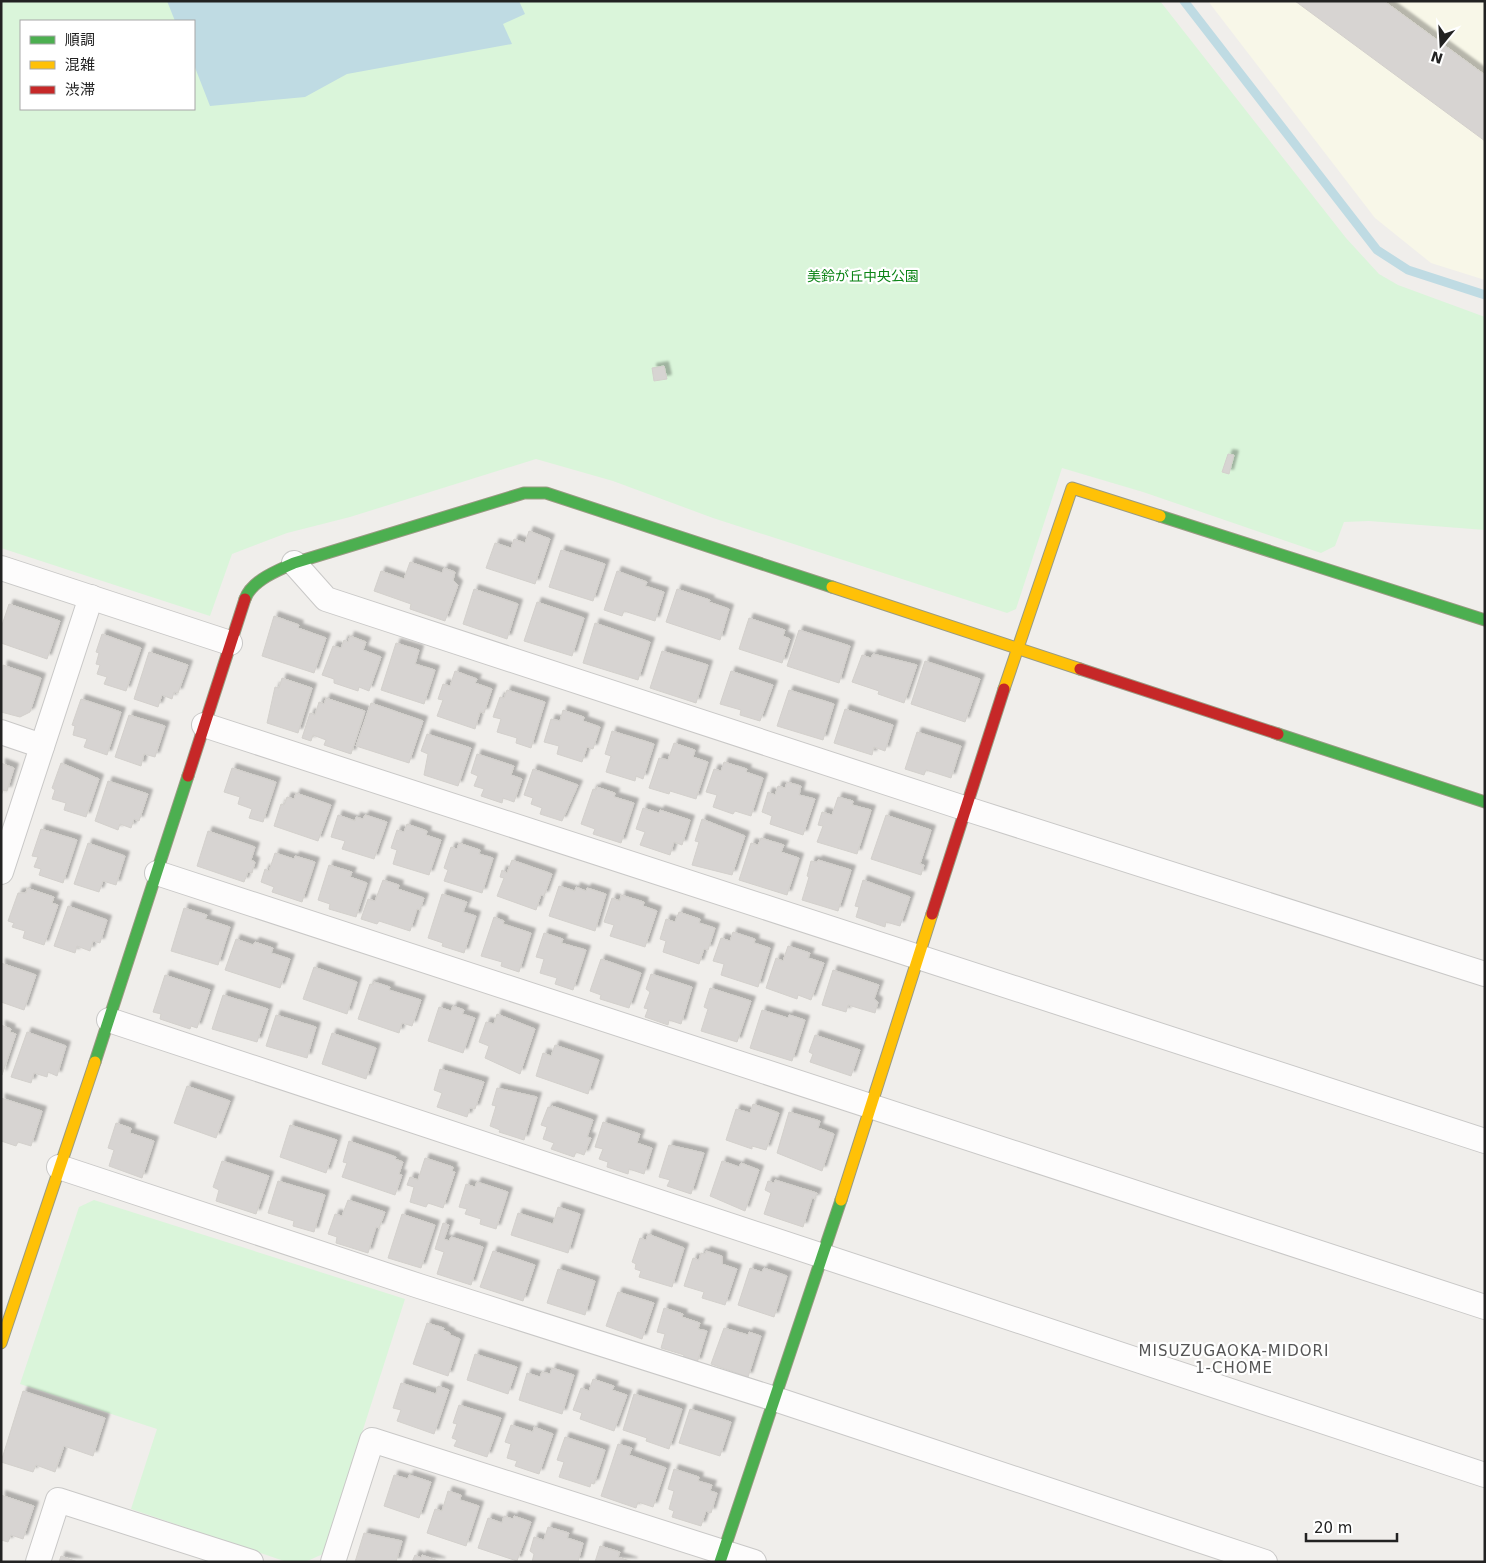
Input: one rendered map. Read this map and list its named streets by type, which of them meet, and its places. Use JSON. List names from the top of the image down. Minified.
{"districts":["MISUZUGAOKA-MIDORI 1-CHOME"],"parks":["美鈴が丘中央公園"],"legend":["順調","混雑","渋滞"],"scale_bar":"20 m","north":"bottom"}
